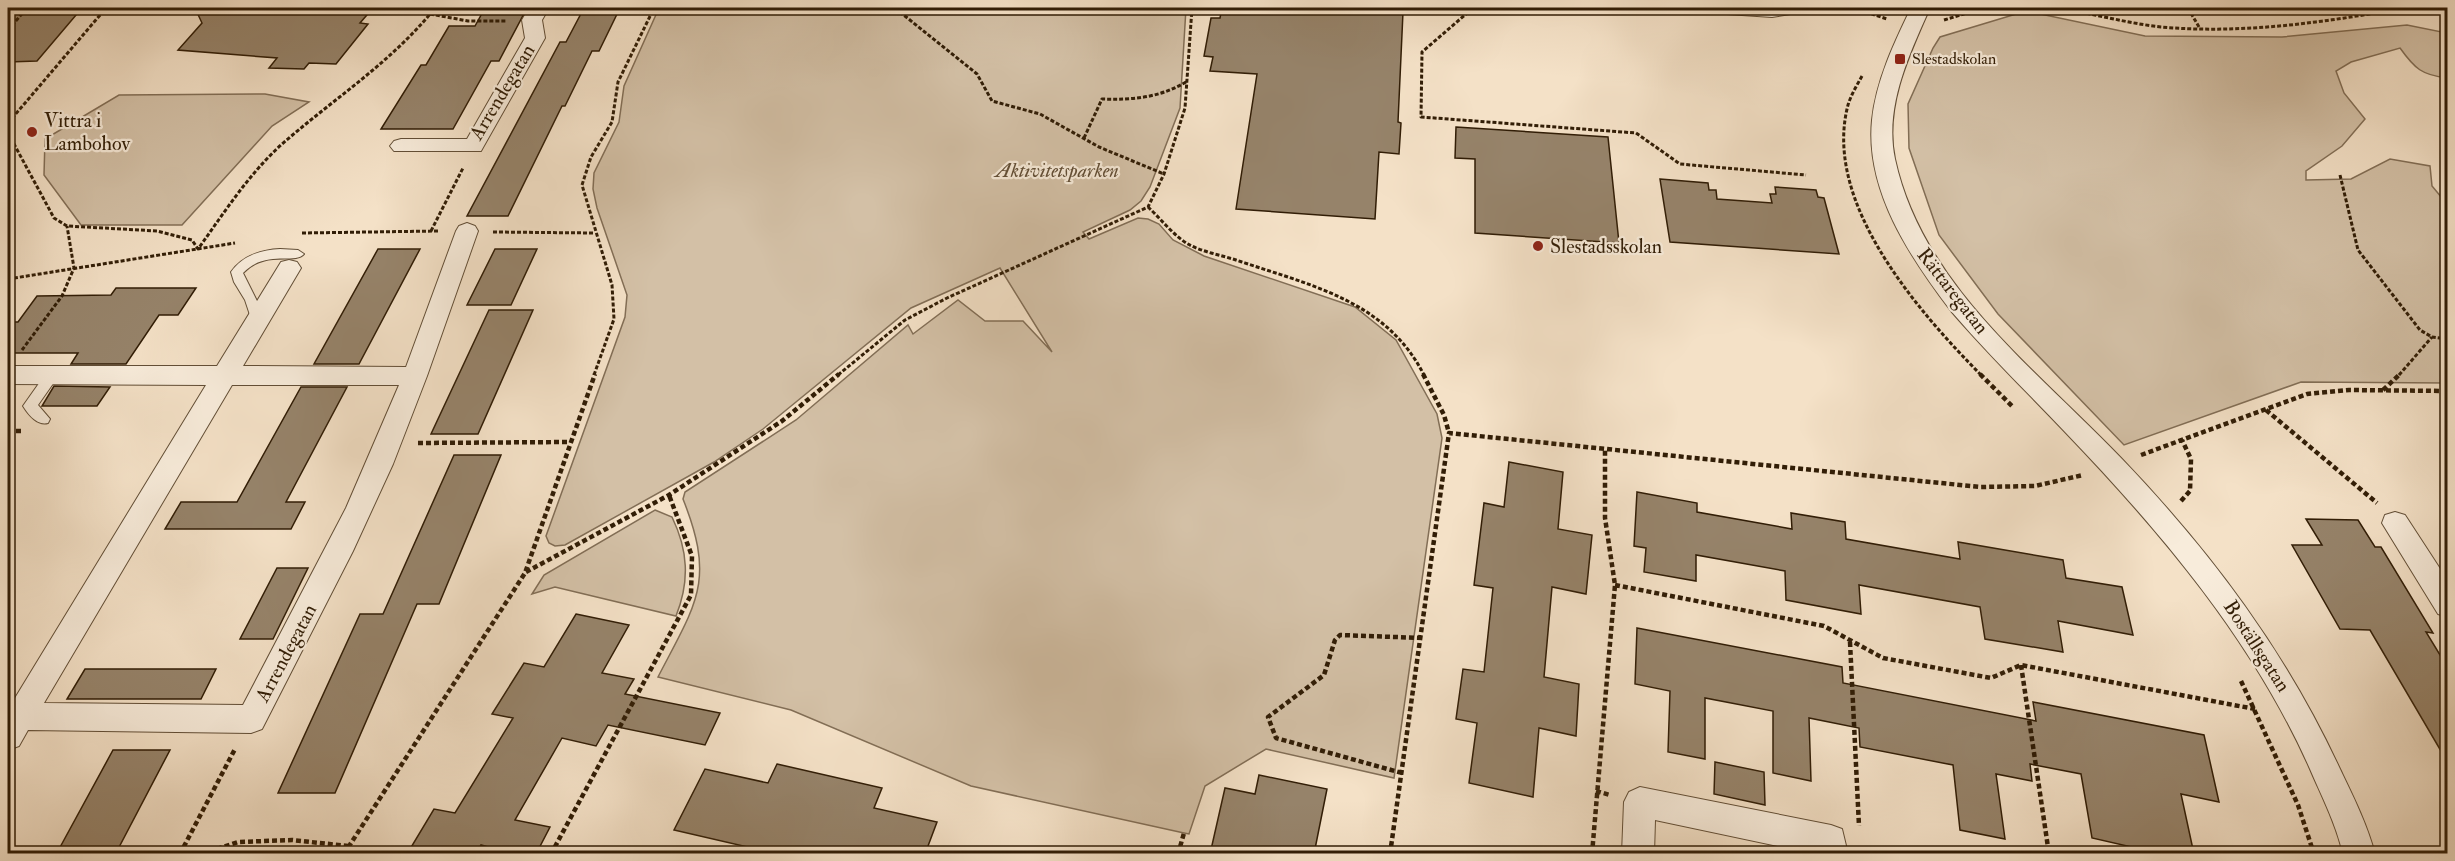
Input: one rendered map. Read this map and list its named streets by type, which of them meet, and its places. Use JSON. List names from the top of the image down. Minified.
{"streets":{"street":["Arrendegatan","Rättaregatan","Boställsgatan"]},"crossings":[["Rättaregatan","Boställsgatan"]],"parks":["Aktivitetsparken"],"places":{"transit":["Slestadskolan"],"other":["Vittra i Lambohov","Slestadsskolan"]}}
